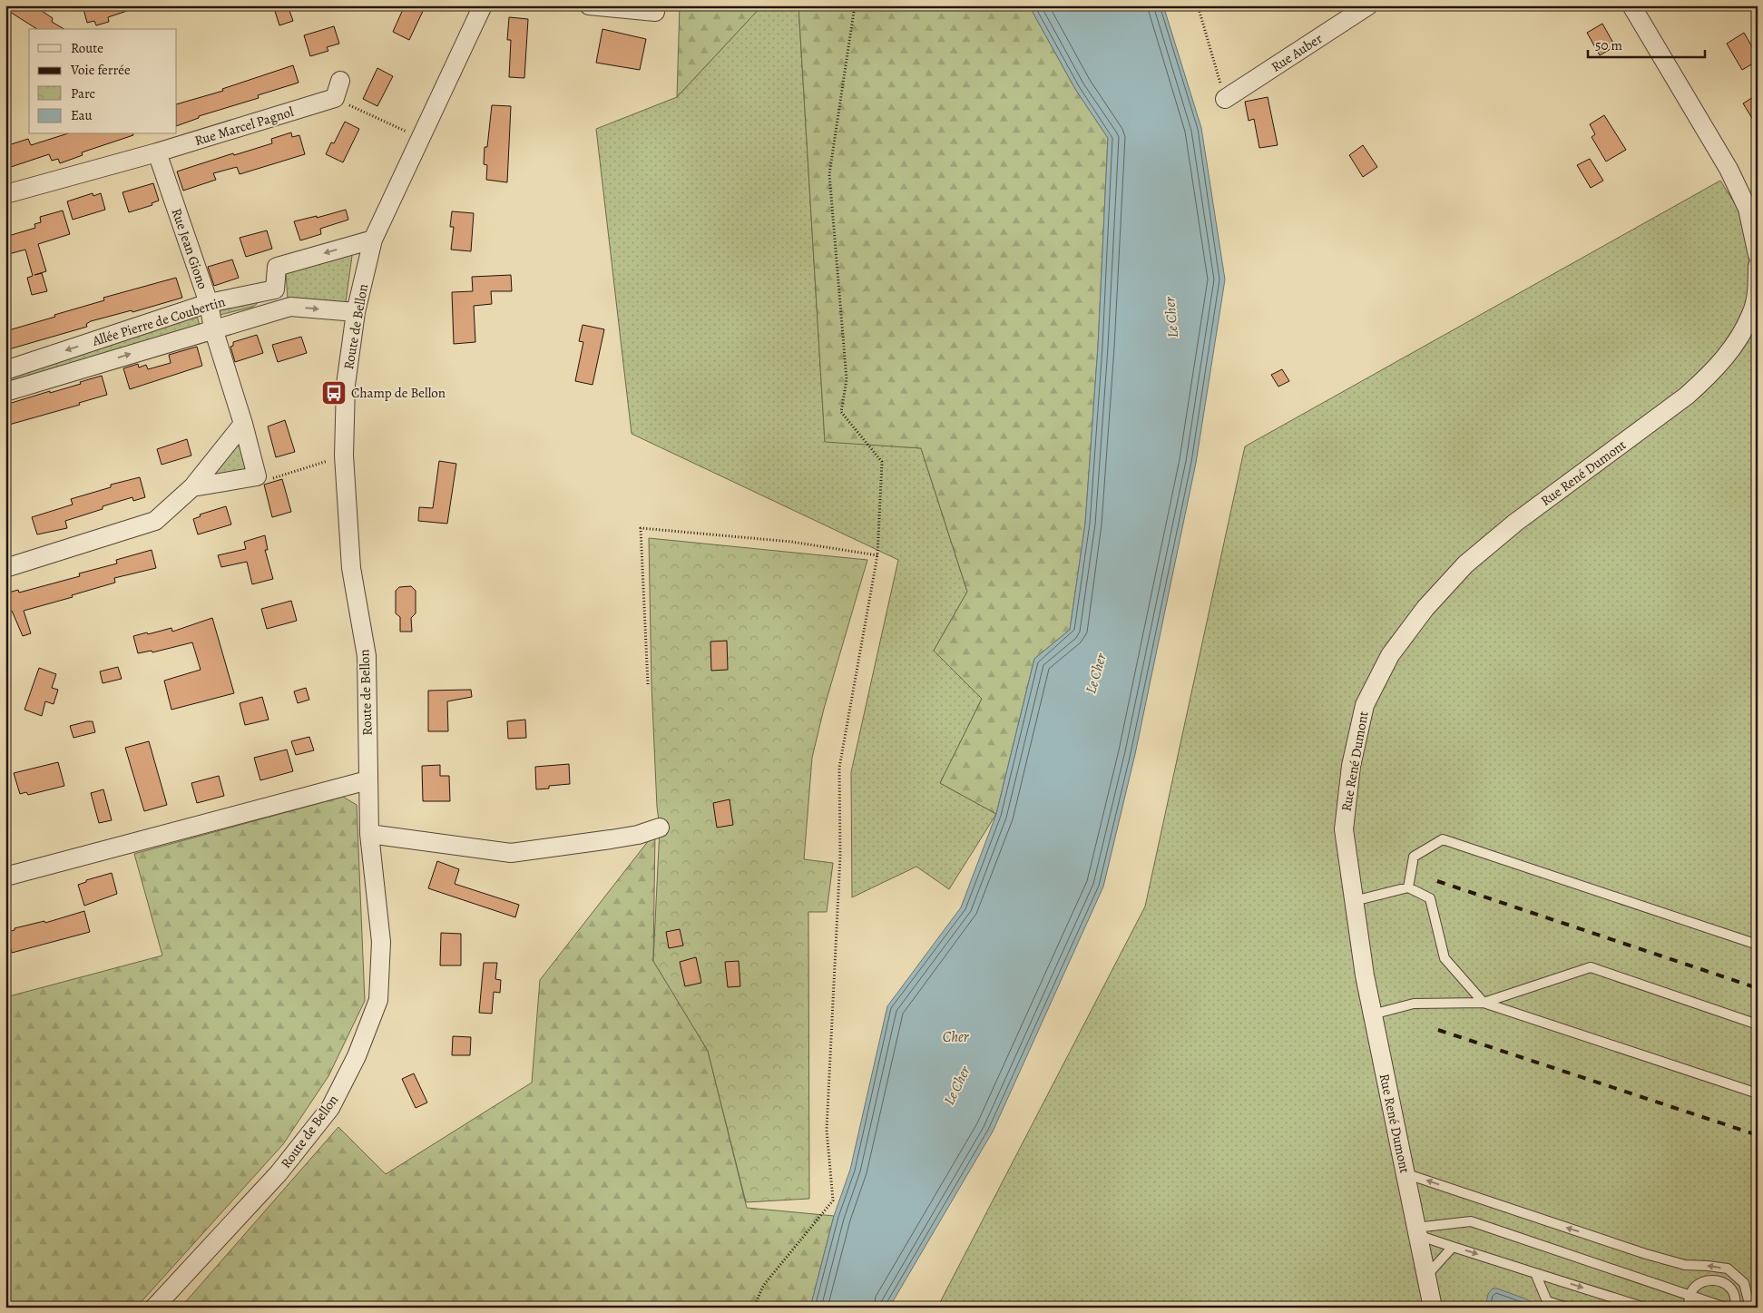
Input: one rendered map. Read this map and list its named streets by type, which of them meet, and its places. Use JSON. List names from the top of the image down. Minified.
{"streets":{"street":["Rue Auber","Rue Marcel Pagnol","Rue Jean Giono","Allée Pierre de Coubertin","Route de Bellon","Rue René Dumont"]},"crossings":[["Rue Marcel Pagnol","Rue Jean Giono"],["Rue Jean Giono","Allée Pierre de Coubertin"]],"water":["Le Cher","Cher"],"places":{"bus stop":["Champ de Bellon"]},"legend":["Route","Voie ferrée","Parc","Eau"],"scale_bar":"50 m"}
